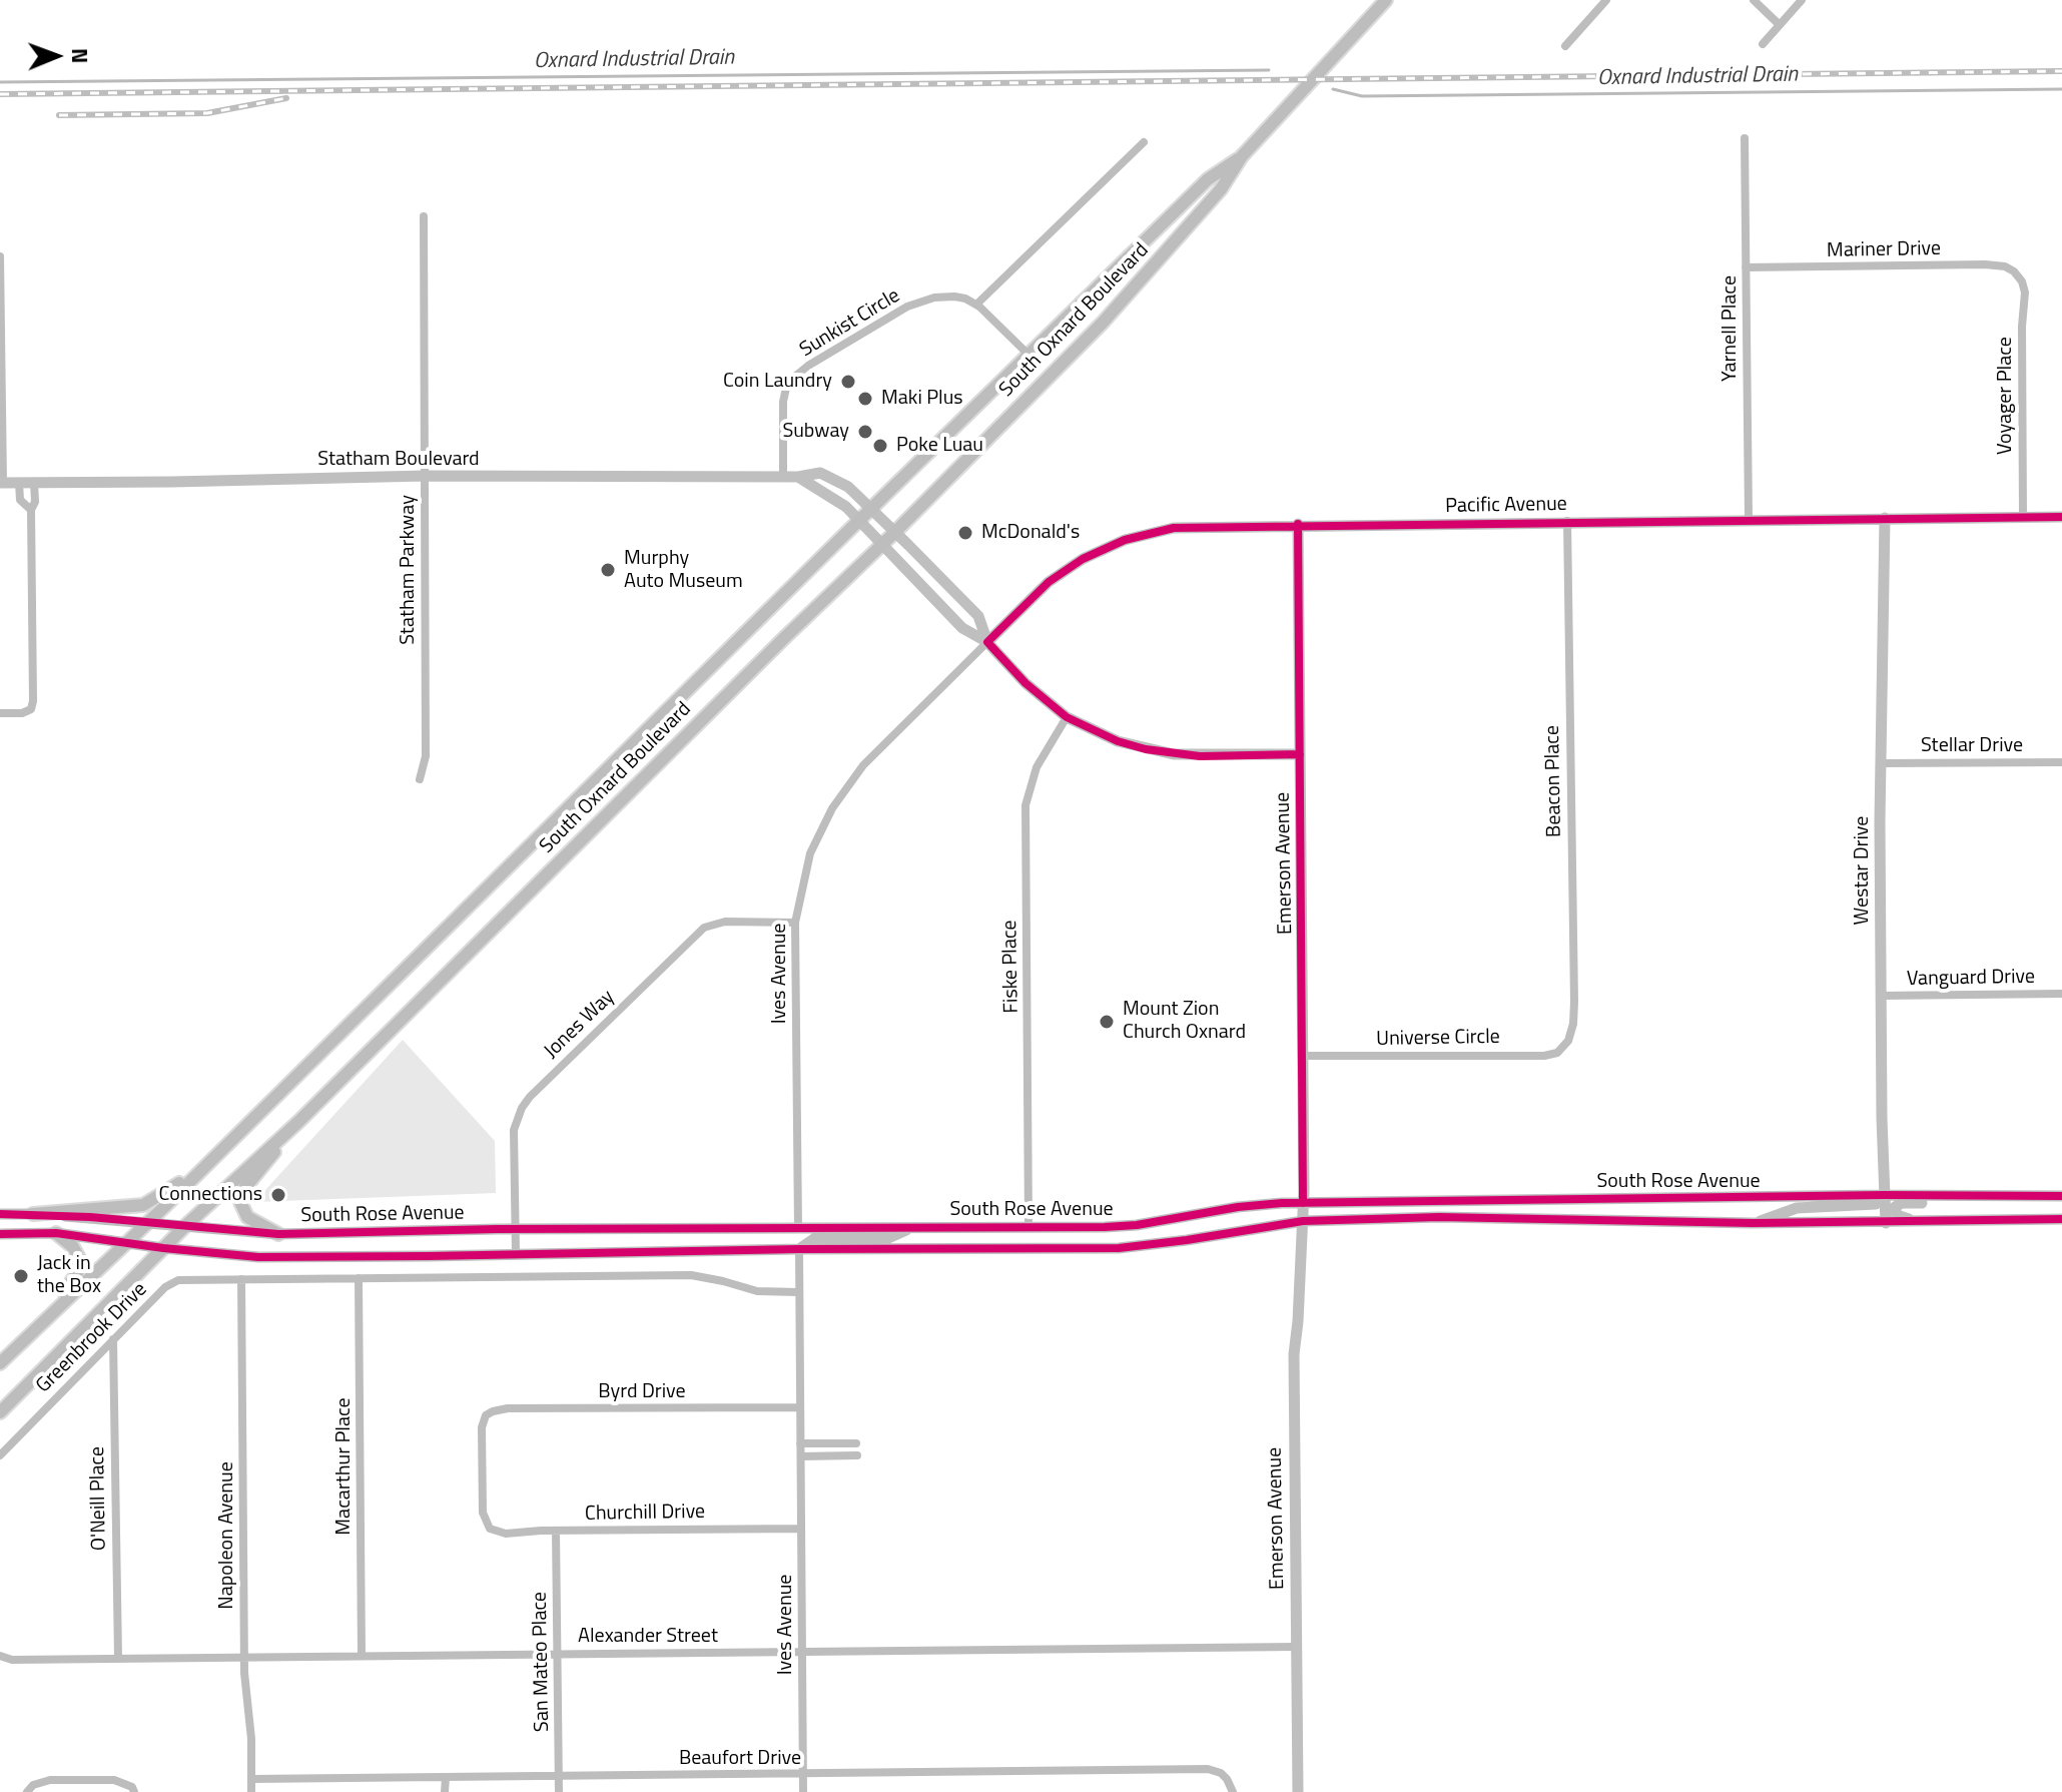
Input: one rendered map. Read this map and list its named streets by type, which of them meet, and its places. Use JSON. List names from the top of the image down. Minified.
{"streets":{"main road":["South Oxnard Boulevard"],"street":["Mariner Drive","Sunkist Circle","Yarnell Place","Voyager Place","Statham Boulevard","Pacific Avenue","Statham Parkway","Stellar Drive","Beacon Place","Emerson Avenue","Westar Drive","Fiske Place","Ives Avenue","Vanguard Drive","Jones Way","Universe Circle","South Rose Avenue","Greenbrook Drive","Byrd Drive","Macarthur Place","O'Neill Place","Churchill Drive","Napoleon Avenue","Alexander Street","San Mateo Place","Beaufort Drive"]},"crossings":[["Mariner Drive","Yarnell Place"],["Mariner Drive","Voyager Place"],["South Oxnard Boulevard","Statham Boulevard"],["South Oxnard Boulevard","South Rose Avenue"],["Sunkist Circle","Statham Boulevard"],["Yarnell Place","Pacific Avenue"],["Voyager Place","Pacific Avenue"],["Statham Boulevard","Pacific Avenue"],["Statham Boulevard","Statham Parkway"],["Statham Boulevard","Emerson Avenue"],["Statham Boulevard","Fiske Place"],["Statham Boulevard","Ives Avenue"],["Pacific Avenue","Beacon Place"],["Pacific Avenue","Emerson Avenue"],["Pacific Avenue","Westar Drive"],["Pacific Avenue","Ives Avenue"],["Stellar Drive","Westar Drive"],["Beacon Place","Universe Circle"],["Emerson Avenue","Universe Circle"],["Emerson Avenue","South Rose Avenue"],["Emerson Avenue","Alexander Street"],["Westar Drive","Vanguard Drive"],["Westar Drive","South Rose Avenue"],["Fiske Place","South Rose Avenue"],["Ives Avenue","Jones Way"],["Ives Avenue","South Rose Avenue"],["Ives Avenue","Greenbrook Drive"],["Ives Avenue","Byrd Drive"],["Ives Avenue","Churchill Drive"],["Ives Avenue","Alexander Street"],["Ives Avenue","Beaufort Drive"],["Jones Way","South Rose Avenue"],["Greenbrook Drive","Macarthur Place"],["Greenbrook Drive","O'Neill Place"],["Greenbrook Drive","Napoleon Avenue"],["Byrd Drive","Churchill Drive"],["Macarthur Place","Alexander Street"],["O'Neill Place","Alexander Street"],["Churchill Drive","San Mateo Place"],["Napoleon Avenue","Alexander Street"],["Napoleon Avenue","Beaufort Drive"],["Alexander Street","San Mateo Place"],["San Mateo Place","Beaufort Drive"]],"water":["Oxnard Industrial Drain"],"places":["Coin Laundry","Maki Plus","Subway","Poke Luau","McDonald's","Murphy Auto Museum","Mount Zion Church Oxnard","Connections","Jack in the Box"],"north":"right"}
